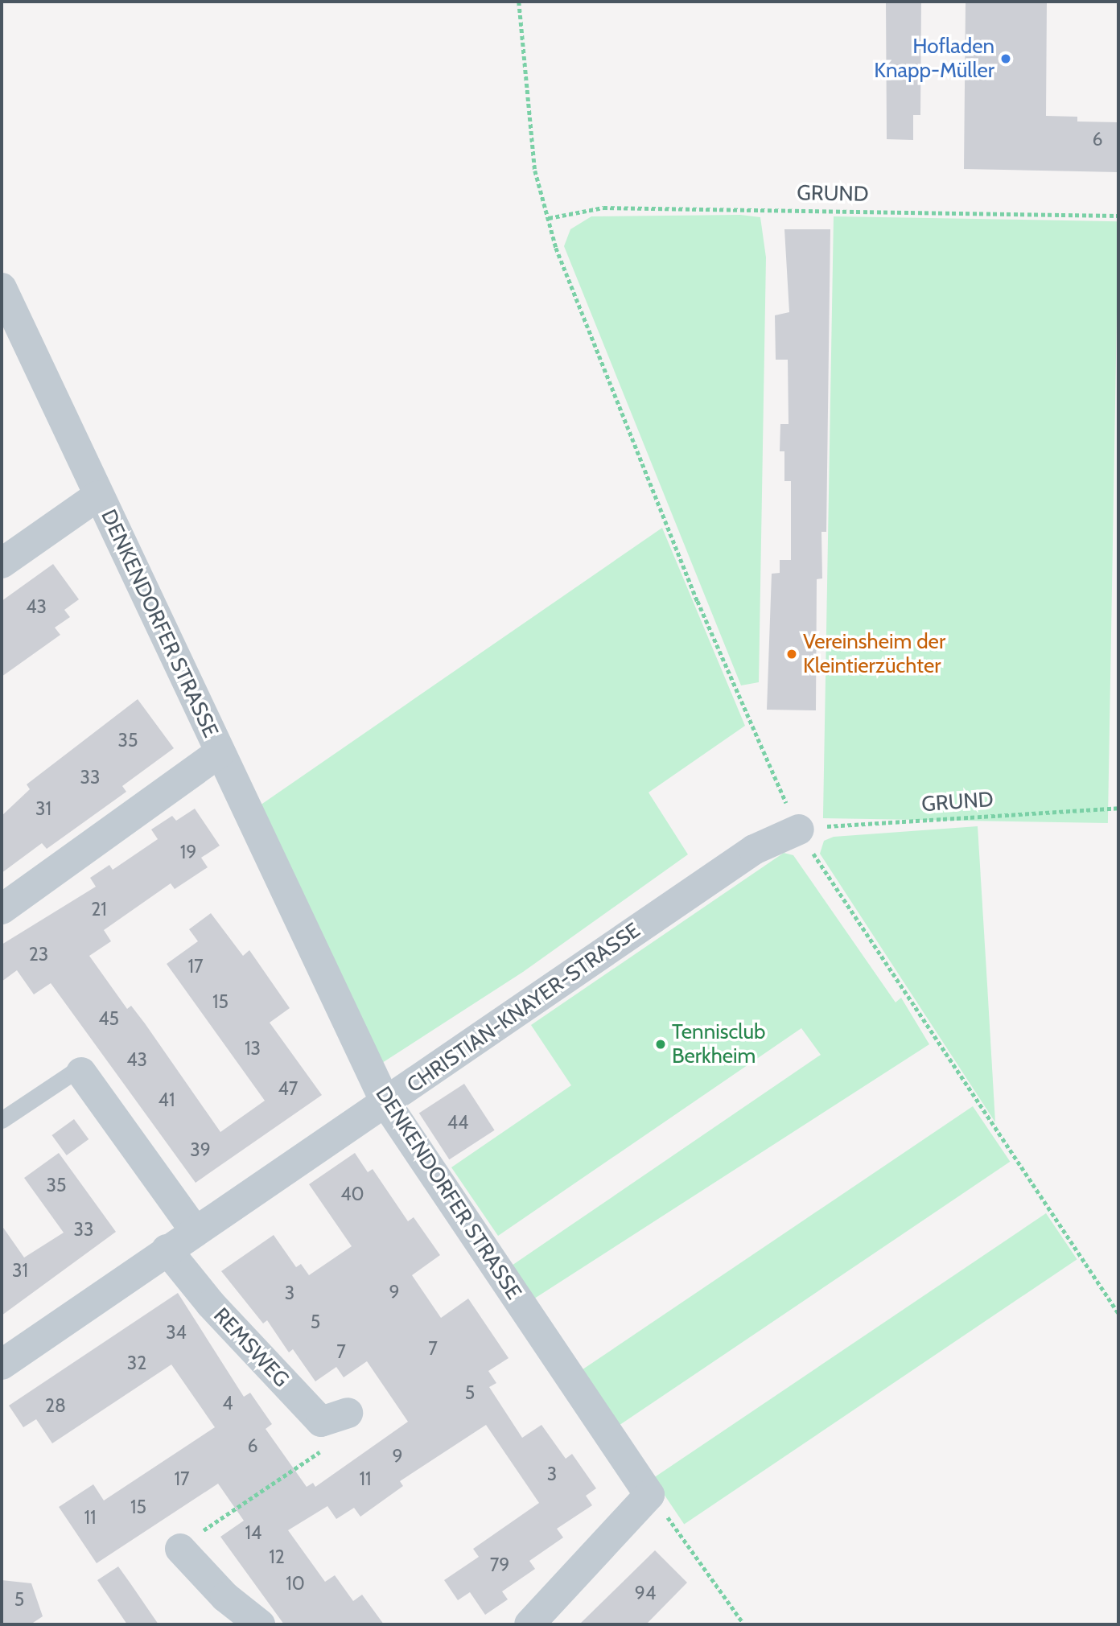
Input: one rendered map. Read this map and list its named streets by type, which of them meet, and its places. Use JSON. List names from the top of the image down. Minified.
{"streets":{"street":["DENKENDORFER STRASSE","CHRISTIAN-KNAYER-STRASSE","REMSWEG"],"path":["GRUND"]},"crossings":[["GRUND","CHRISTIAN-KNAYER-STRASSE"],["DENKENDORFER STRASSE","CHRISTIAN-KNAYER-STRASSE"],["CHRISTIAN-KNAYER-STRASSE","REMSWEG"]],"places":["Hofladen Knapp-Müller","Vereinsheim der Kleintierzüchter","Tennisclub Berkheim"],"house_numbers":["6","43","35","33","31","19","21","23","17","15","45","13","43","47","41","44","39","35","40","33","31","9","3","5","34","7","7","32","5","4","28","6","9","3","17","11","15","11","14","12","79","10","94","5"]}
